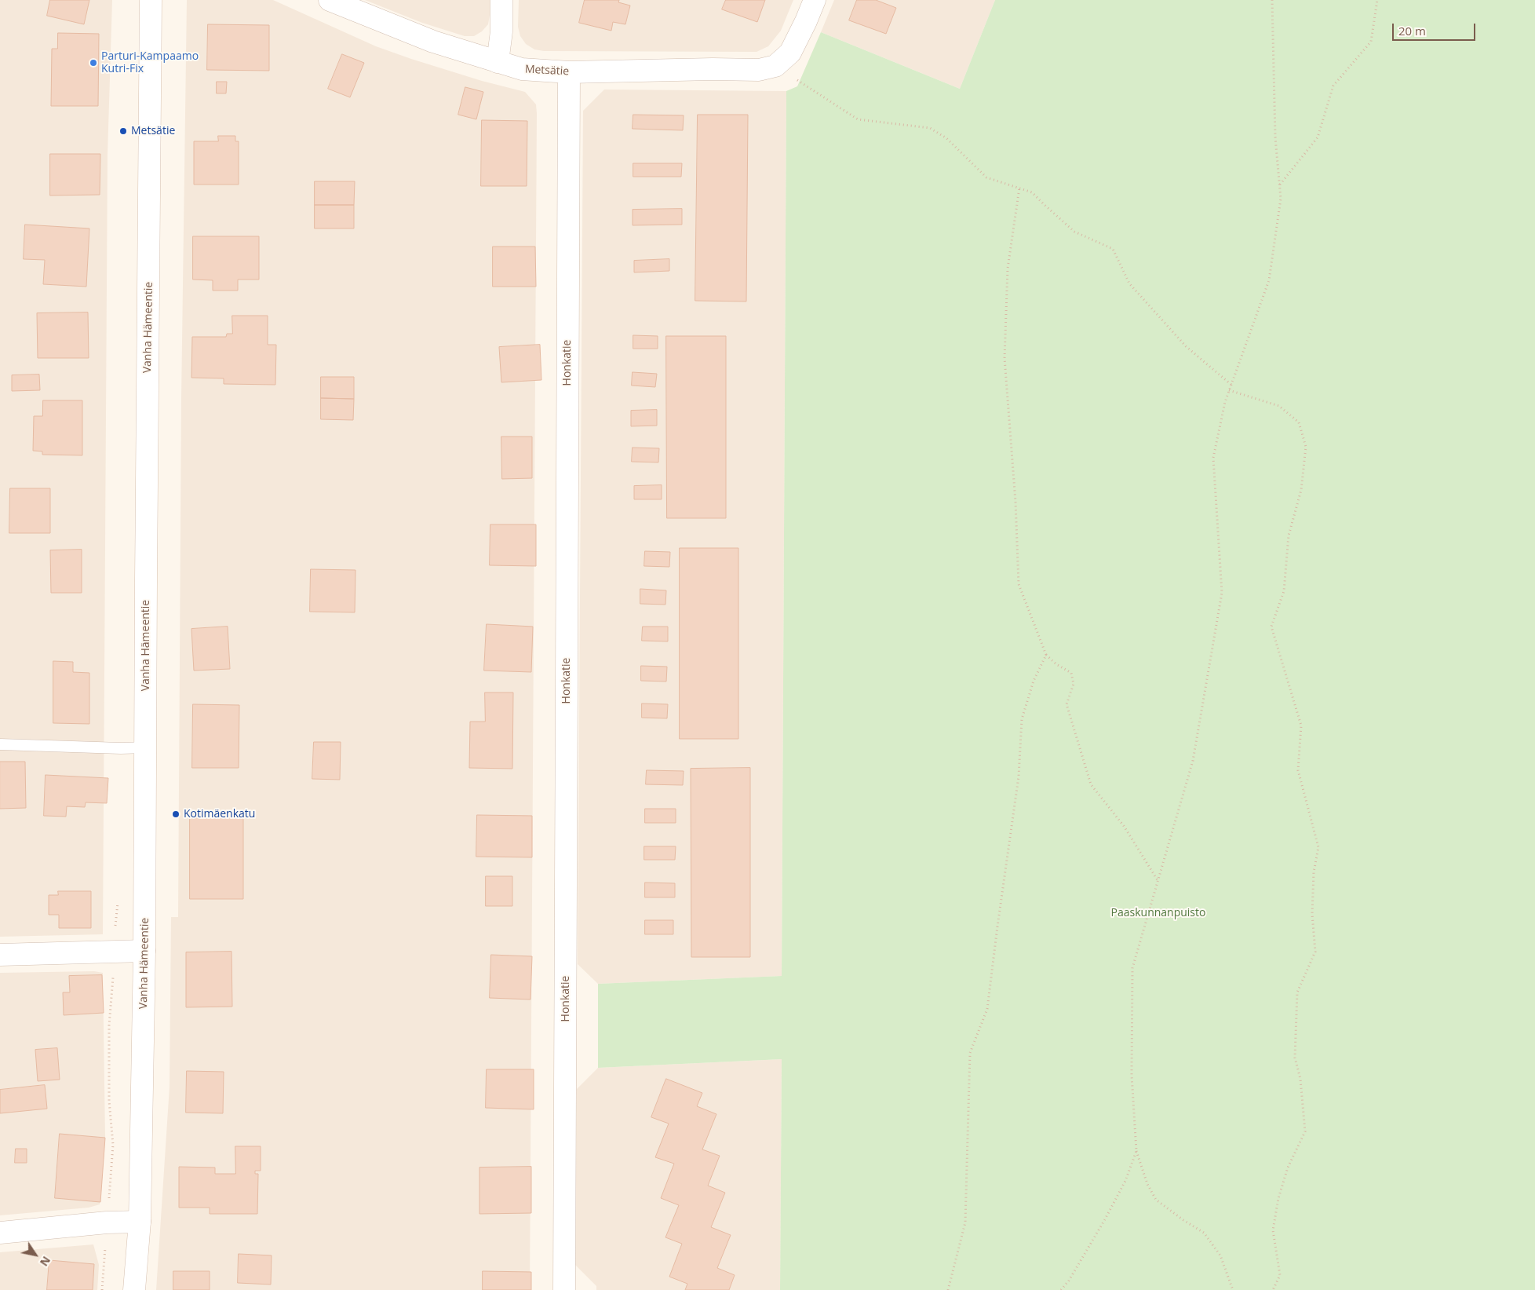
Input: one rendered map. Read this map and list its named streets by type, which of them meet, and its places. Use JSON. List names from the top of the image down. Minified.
{"streets":{"street":["Metsätie","Vanha Hämeentie","Honkatie"]},"crossings":[["Metsätie","Honkatie"]],"parks":["Paaskunnanpuisto"],"places":["Parturi-Kampaamo Kutri-Fix","Metsätie","Kotimäenkatu"],"scale_bar":"20 m","north":"bottom right"}
